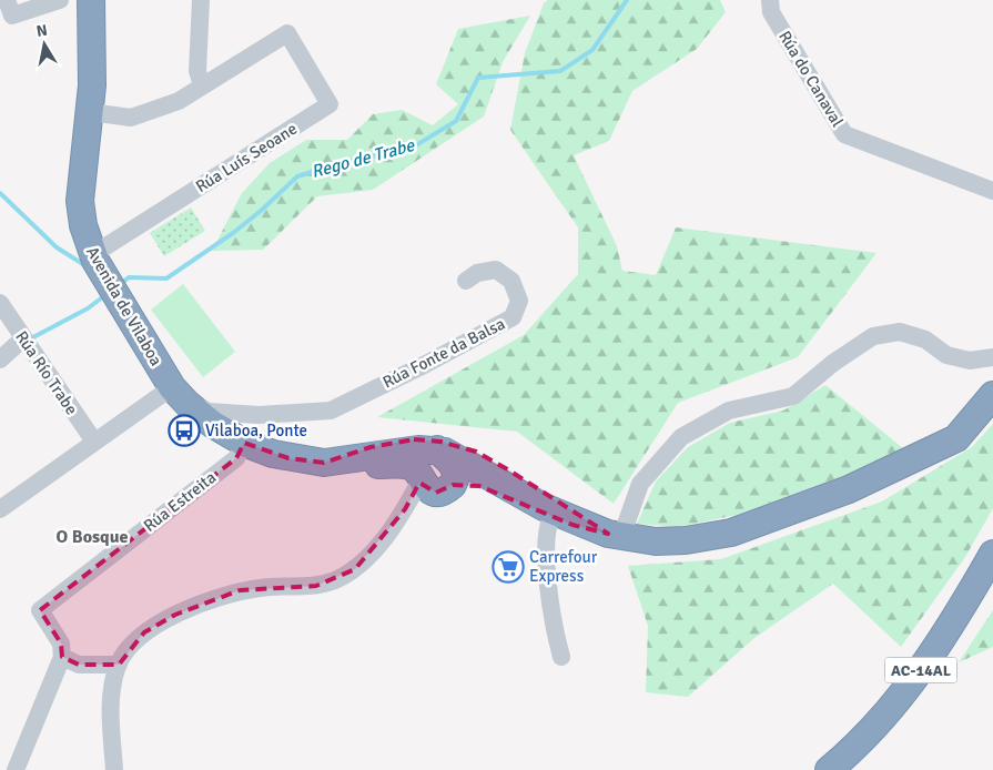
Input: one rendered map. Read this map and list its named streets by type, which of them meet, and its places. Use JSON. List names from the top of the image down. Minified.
{"streets":{"highway":["Avenida de Vilaboa","AC-14AL"],"street":["Rúa do Canaval","Rúa Luís Seoane","Rúa Fonte da Balsa","Rúa Río Trabe","Rúa Estreita"]},"crossings":[["Rúa Luís Seoane","Avenida de Vilaboa"],["Avenida de Vilaboa","Rúa Fonte da Balsa"],["Avenida de Vilaboa","Rúa Estreita"],["Rúa Fonte da Balsa","Rúa Estreita"]],"districts":["O Bosque"],"water":["Rego de Trabe"],"places":{"bus stop":["Vilaboa, Ponte"],"supermarket":["Carrefour Express"]},"north":"top"}
